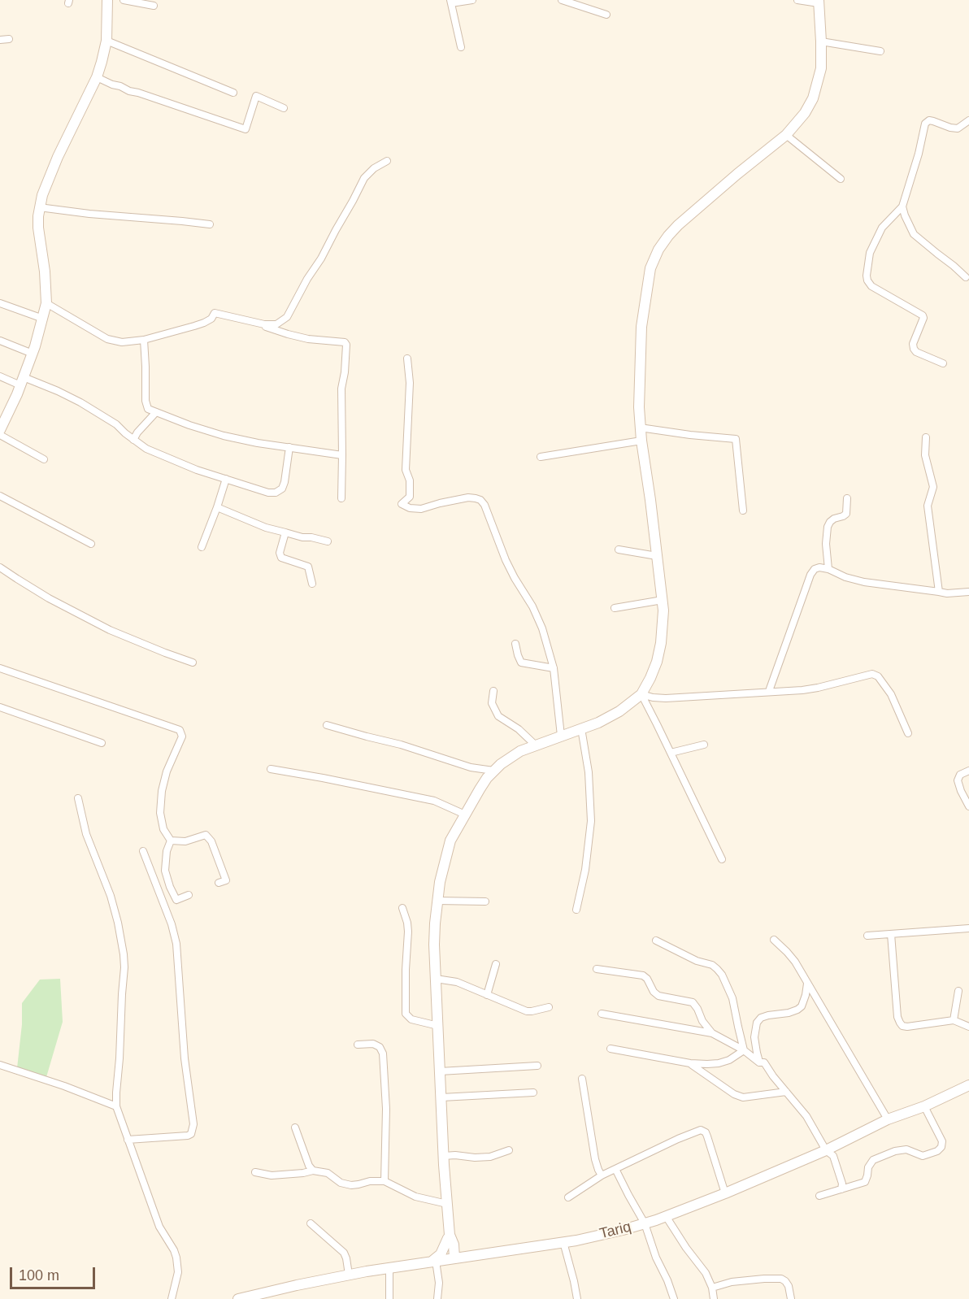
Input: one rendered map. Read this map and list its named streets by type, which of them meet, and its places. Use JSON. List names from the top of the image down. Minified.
{"streets":{"street":["Tariq"]},"scale_bar":"100 m"}
